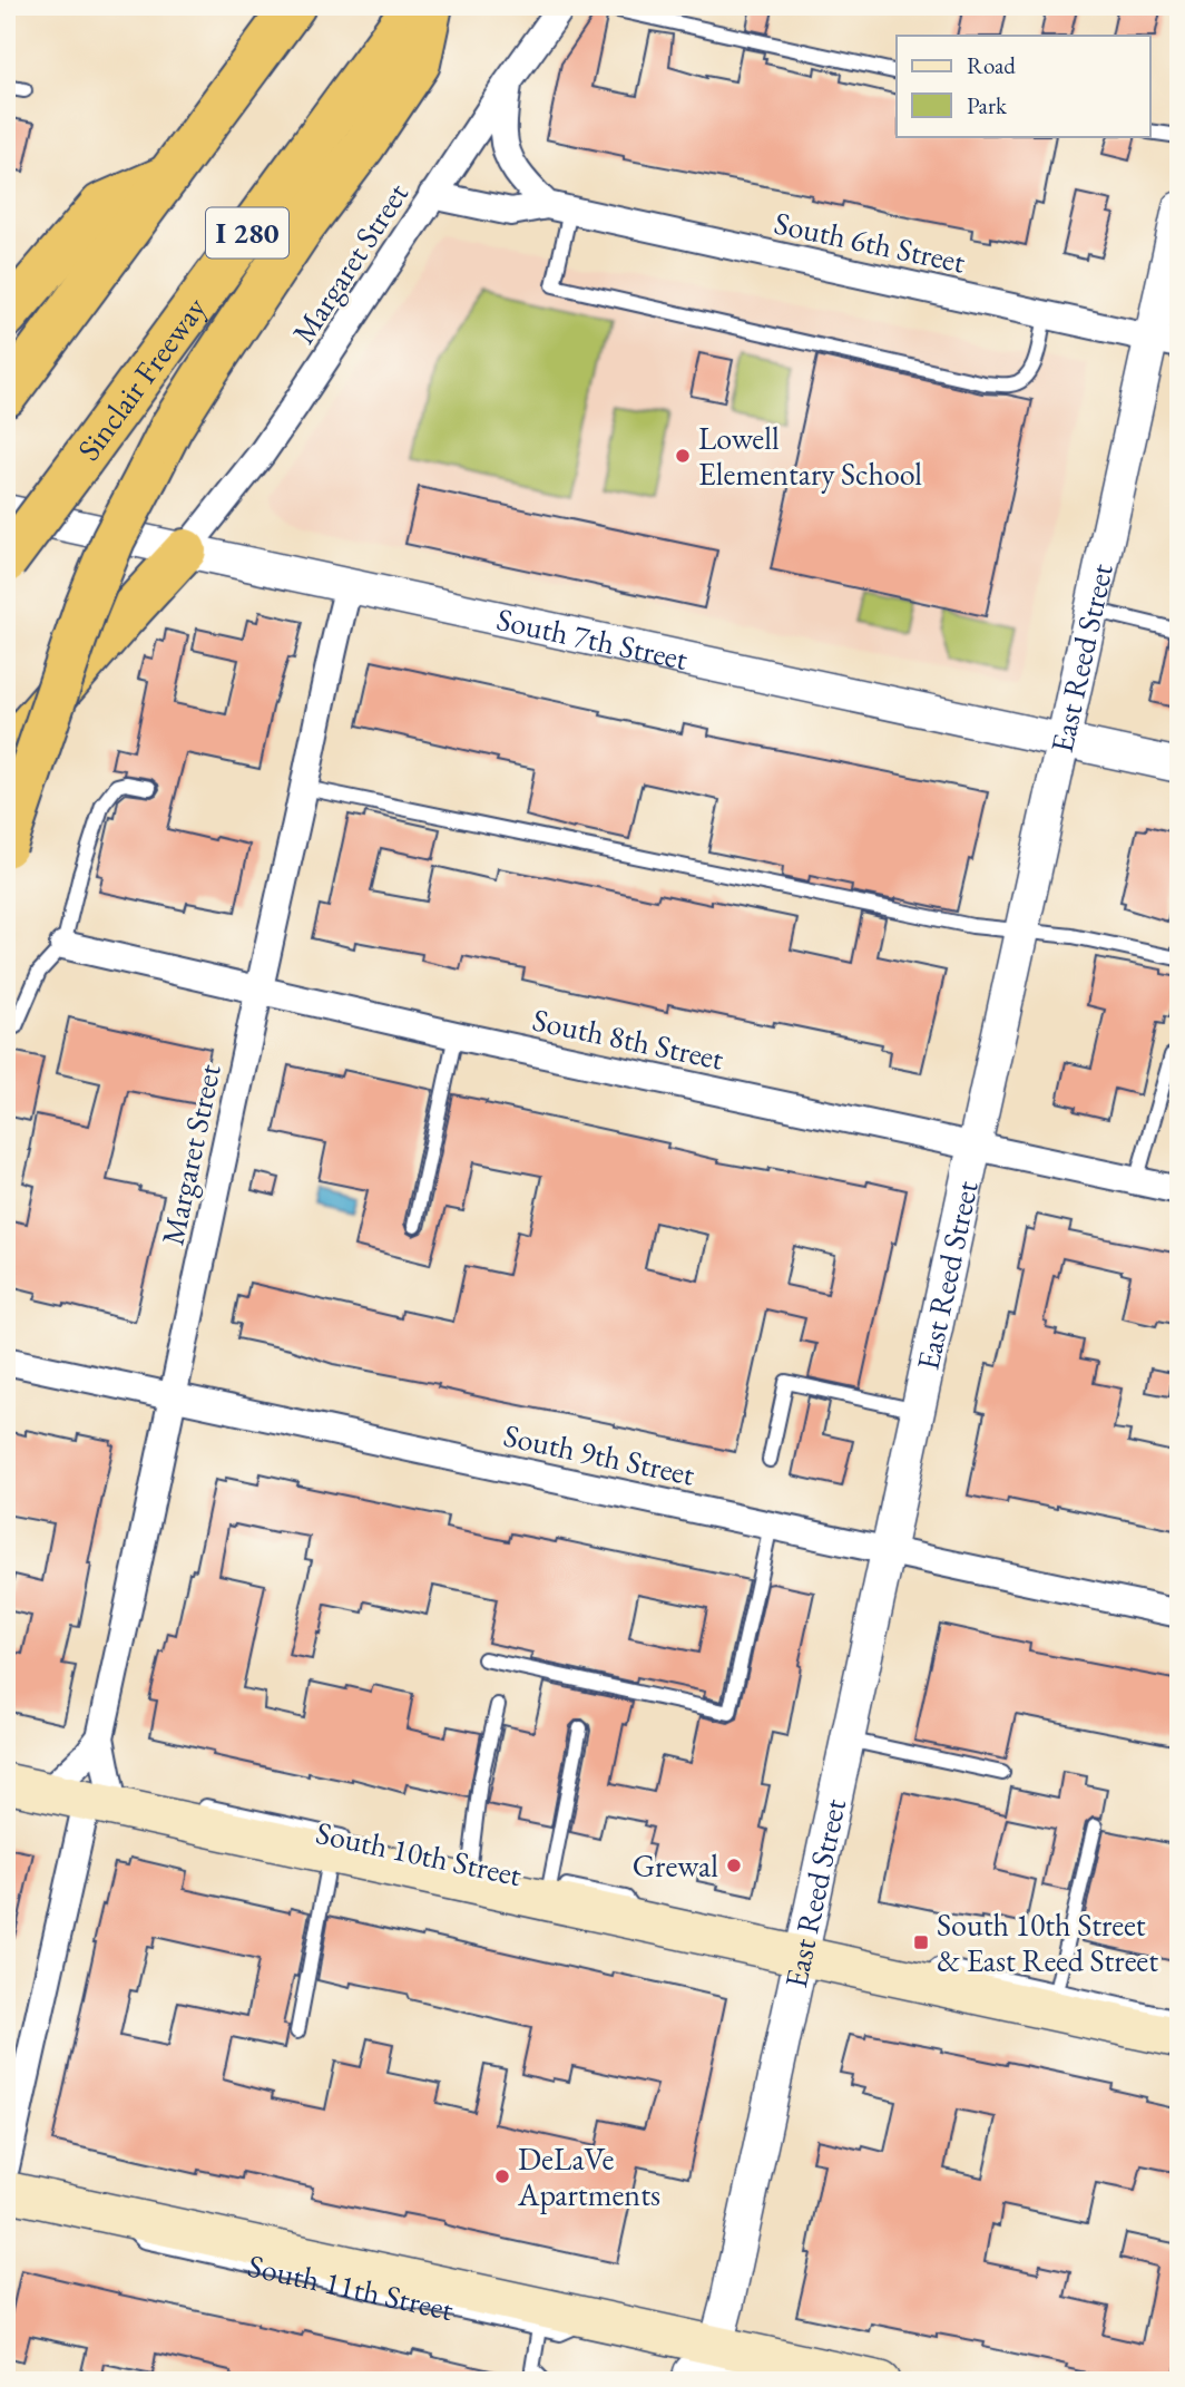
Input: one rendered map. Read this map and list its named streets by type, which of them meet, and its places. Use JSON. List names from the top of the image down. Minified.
{"streets":{"highway":["I 280","Sinclair Freeway"],"main road":["South 10th Street","South 11th Street"],"street":["South 6th Street","Margaret Street","South 7th Street","East Reed Street","South 8th Street","South 9th Street"]},"crossings":[["South 6th Street","Margaret Street"],["South 6th Street","East Reed Street"],["Margaret Street","South 7th Street"],["Margaret Street","South 8th Street"],["Margaret Street","South 9th Street"],["Margaret Street","South 10th Street"],["South 7th Street","East Reed Street"],["East Reed Street","South 8th Street"],["East Reed Street","South 9th Street"],["East Reed Street","South 10th Street"],["East Reed Street","South 11th Street"]],"places":{"other":["Lowell Elementary School","Grewal","DeLaVe Apartments"],"transit":["South 10th Street & East Reed Street"]},"legend":["Road","Park"]}
